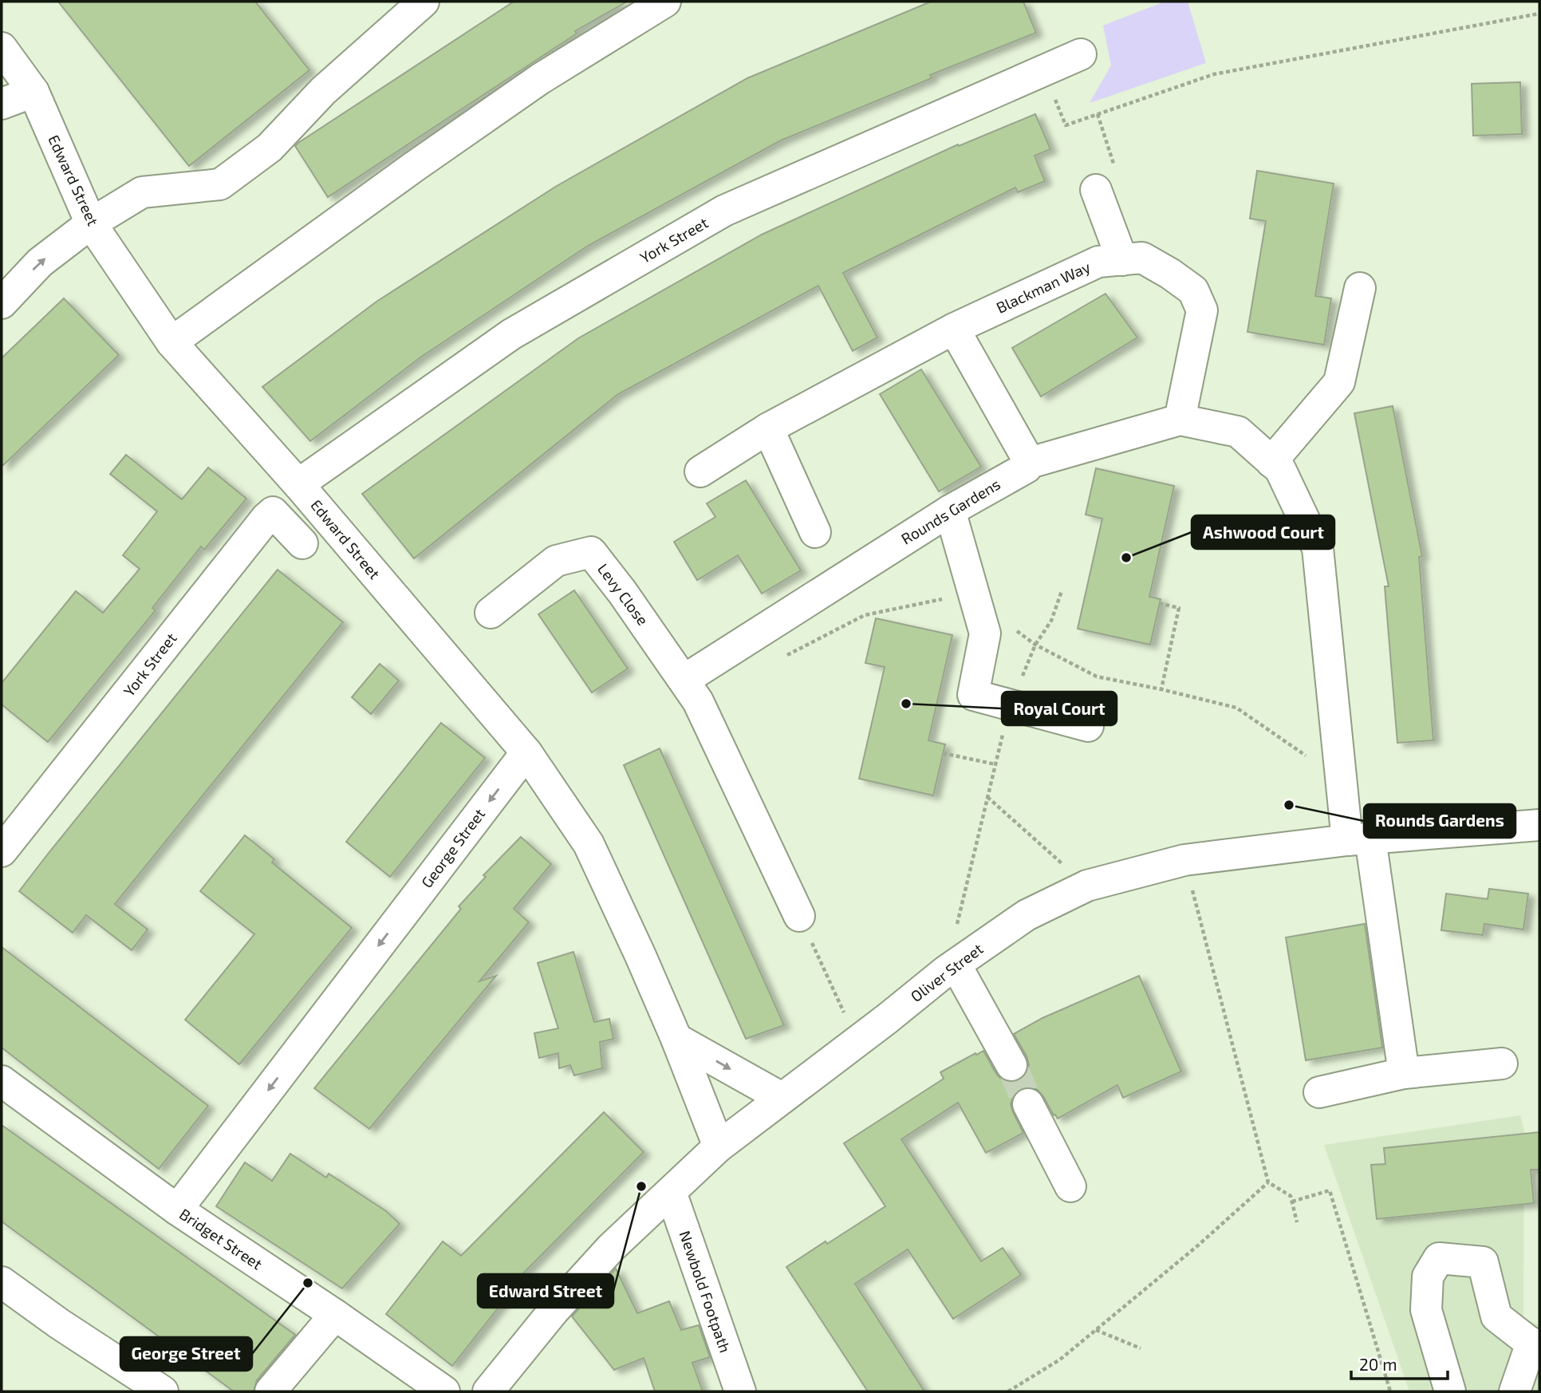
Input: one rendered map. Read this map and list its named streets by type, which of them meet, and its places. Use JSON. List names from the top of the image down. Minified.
{"streets":{"street":["Edward Street","York Street","Blackman Way","Rounds Gardens","Levy Close","George Street","Oliver Street","Bridget Street","Newbold Footpath"]},"crossings":[["Edward Street","York Street"],["Edward Street","George Street"],["Edward Street","Oliver Street"],["Blackman Way","Rounds Gardens"],["Rounds Gardens","Levy Close"],["Rounds Gardens","Oliver Street"],["George Street","Bridget Street"],["Oliver Street","Newbold Footpath"]],"one_way":["George Street"],"places":["Ashwood Court","Royal Court","Rounds Gardens","Edward Street","George Street"],"scale_bar":"20 m"}
